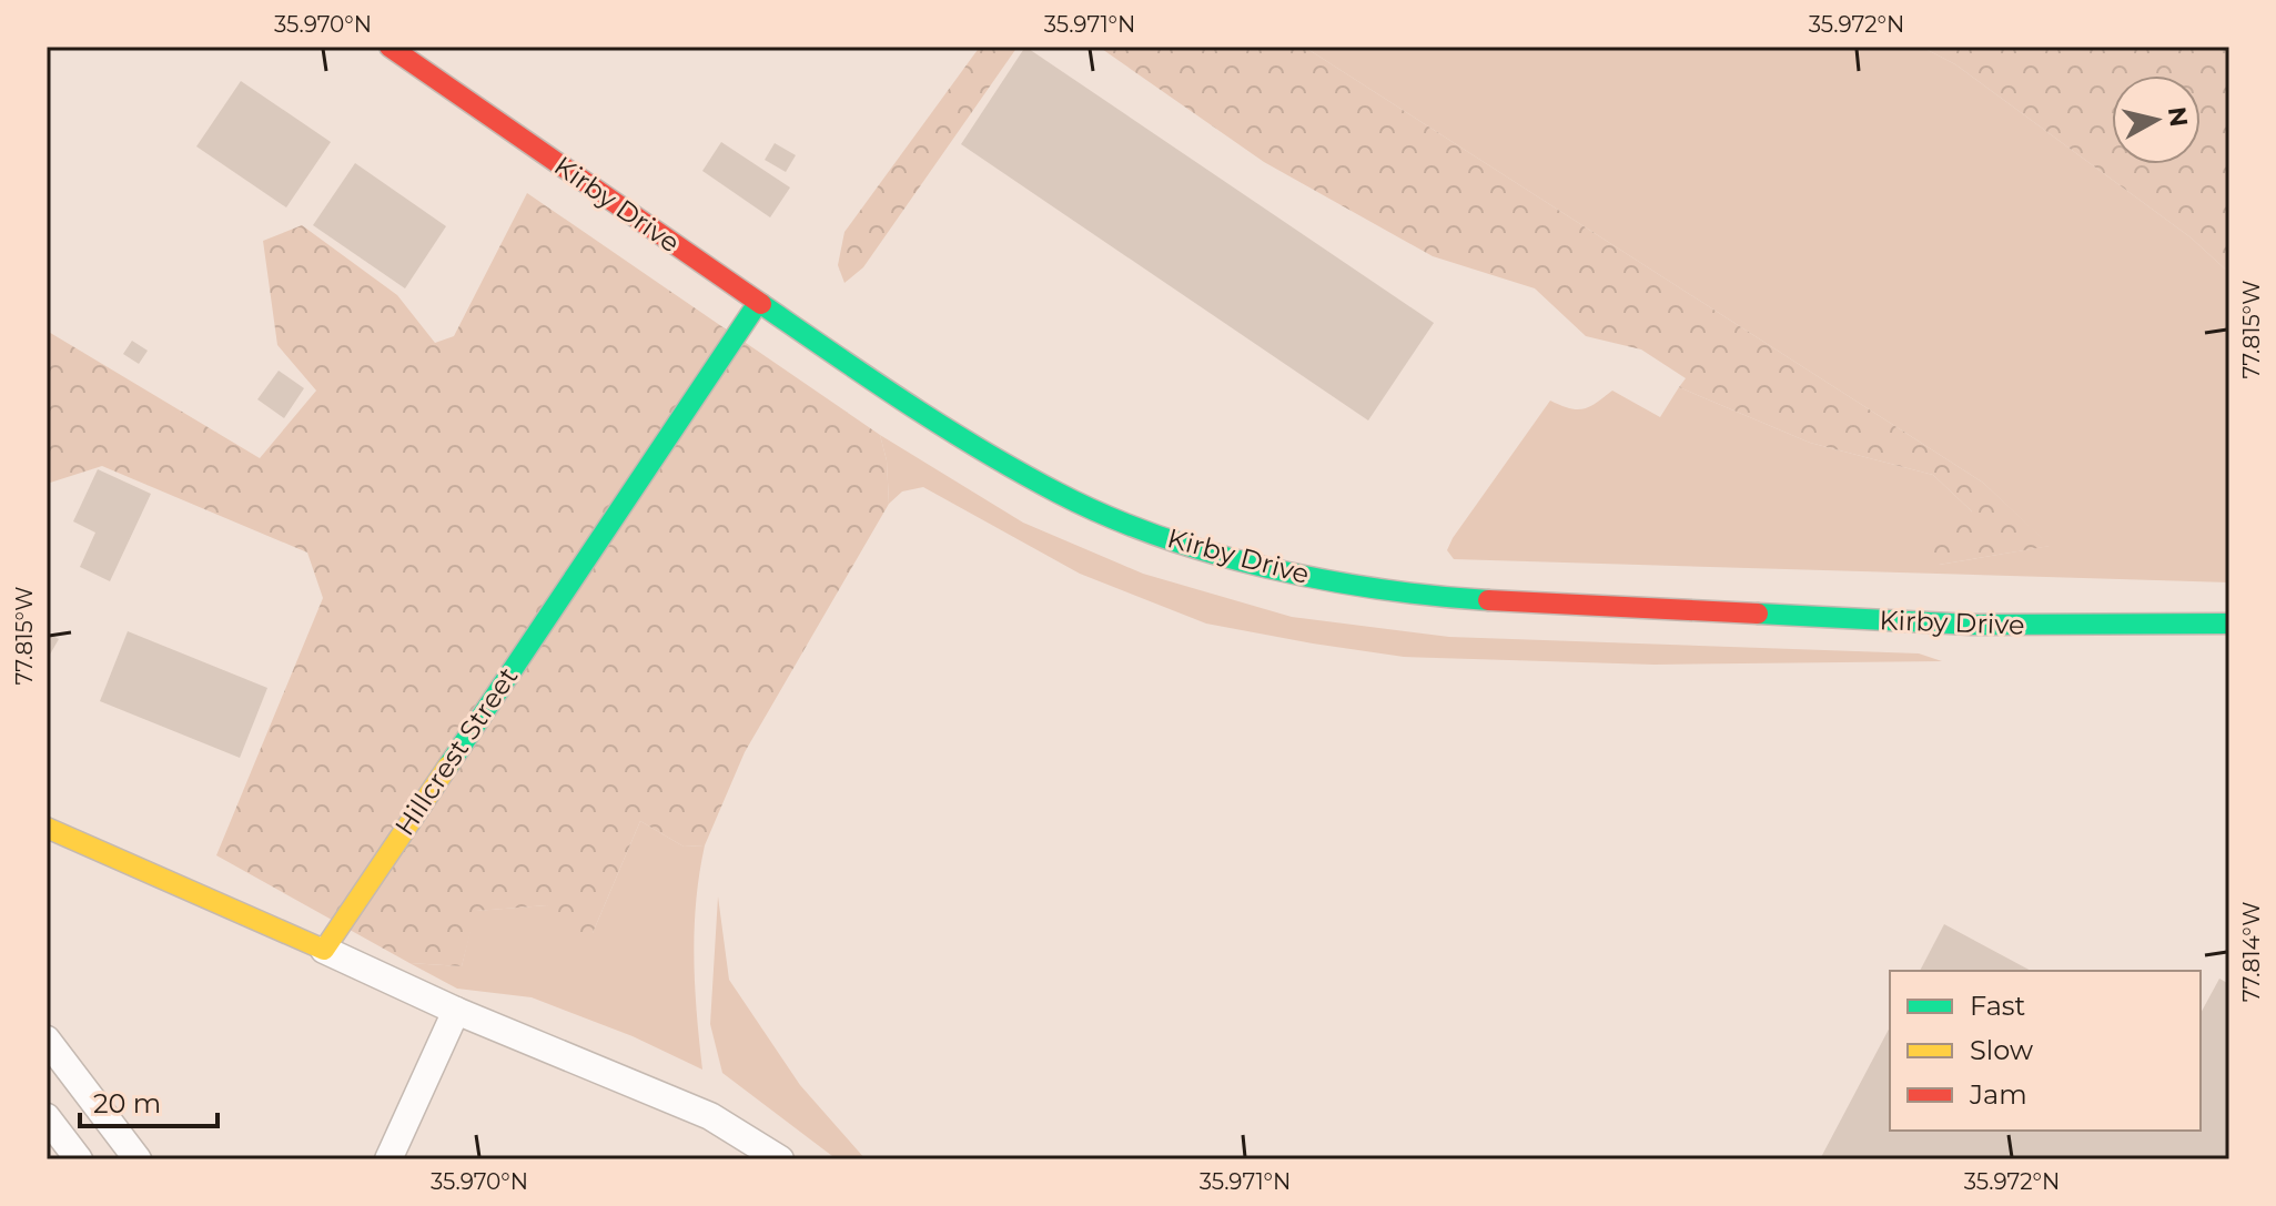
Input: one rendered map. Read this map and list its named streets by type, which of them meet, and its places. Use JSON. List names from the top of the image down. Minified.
{"streets":{"street":["Kirby Drive","Hillcrest Street"]},"crossings":[["Kirby Drive","Hillcrest Street"]],"legend":["Fast","Slow","Jam"],"scale_bar":"20 m","north":"right","coordinates":["35.970°N","35.971°N","35.972°N","77.815°W","77.814°W"]}
